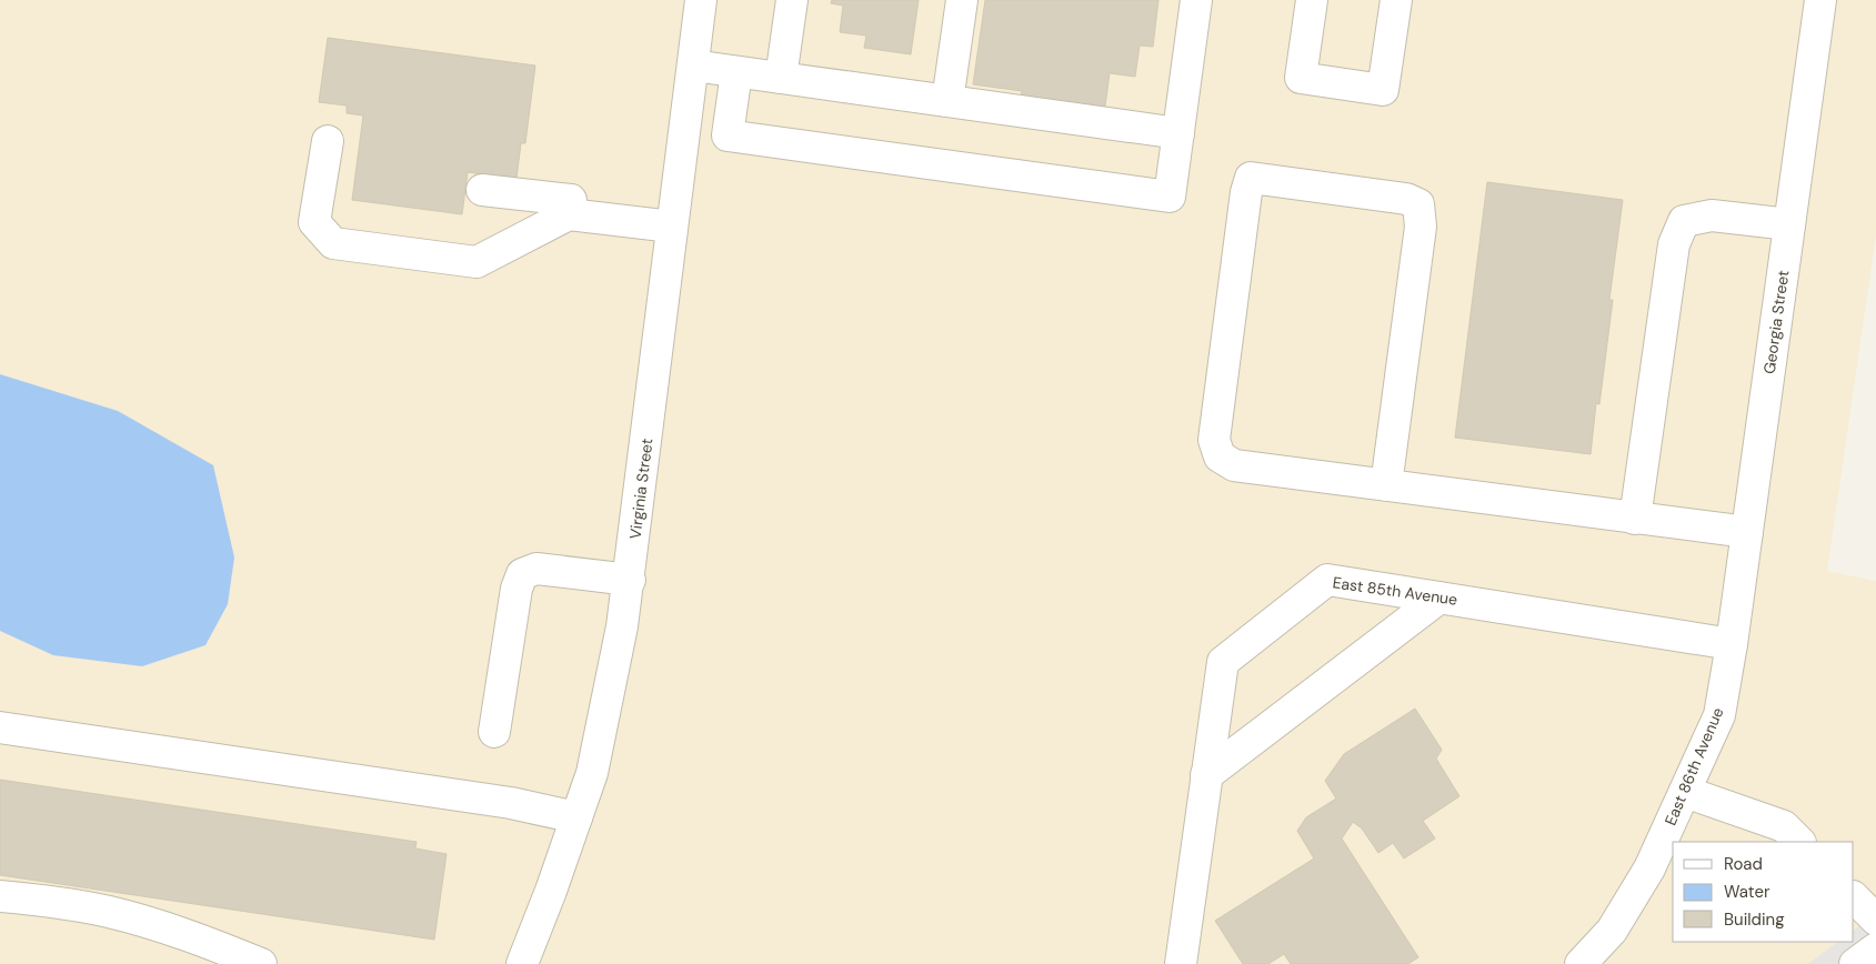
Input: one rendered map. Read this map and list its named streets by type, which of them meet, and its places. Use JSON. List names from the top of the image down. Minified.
{"streets":{"street":["Georgia Street","Virginia Street","East 85th Avenue","East 86th Avenue"]},"crossings":[["Georgia Street","East 85th Avenue"],["Georgia Street","East 86th Avenue"],["East 85th Avenue","East 86th Avenue"]],"legend":["Road","Water","Building"]}
